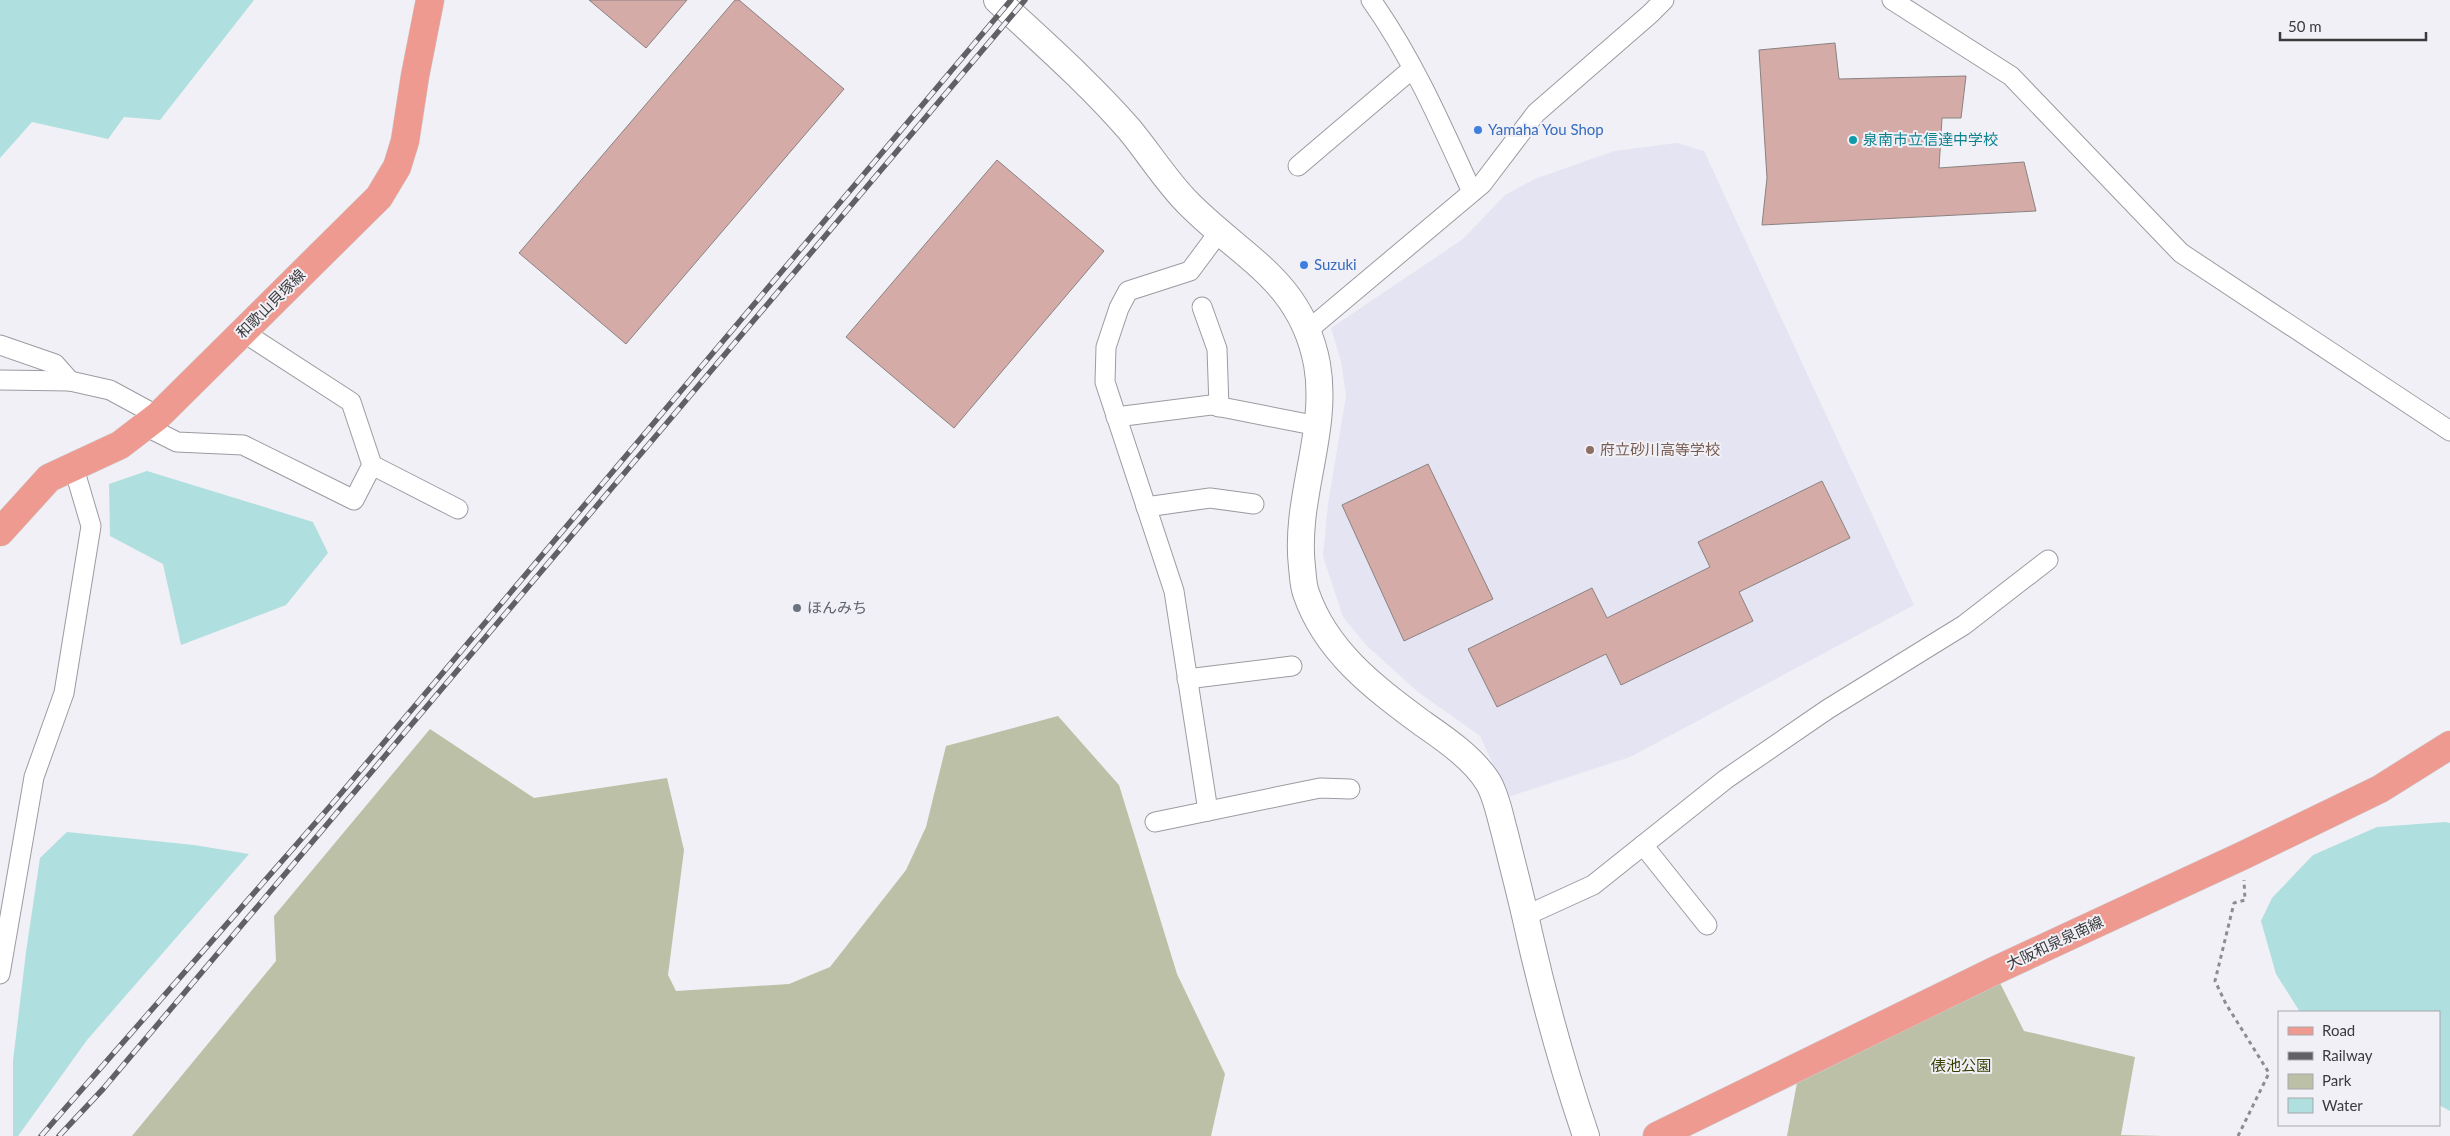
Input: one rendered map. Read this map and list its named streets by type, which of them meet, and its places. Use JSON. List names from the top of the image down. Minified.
{"streets":{"main road":["和歌山貝塚線","大阪和泉泉南線"]},"parks":["俵池公園"],"places":["Yamaha You Shop","泉南市立信達中学校","Suzuki","府立砂川高等学校","ほんみち"],"legend":["Road","Railway","Park","Water"],"scale_bar":"50 m"}
